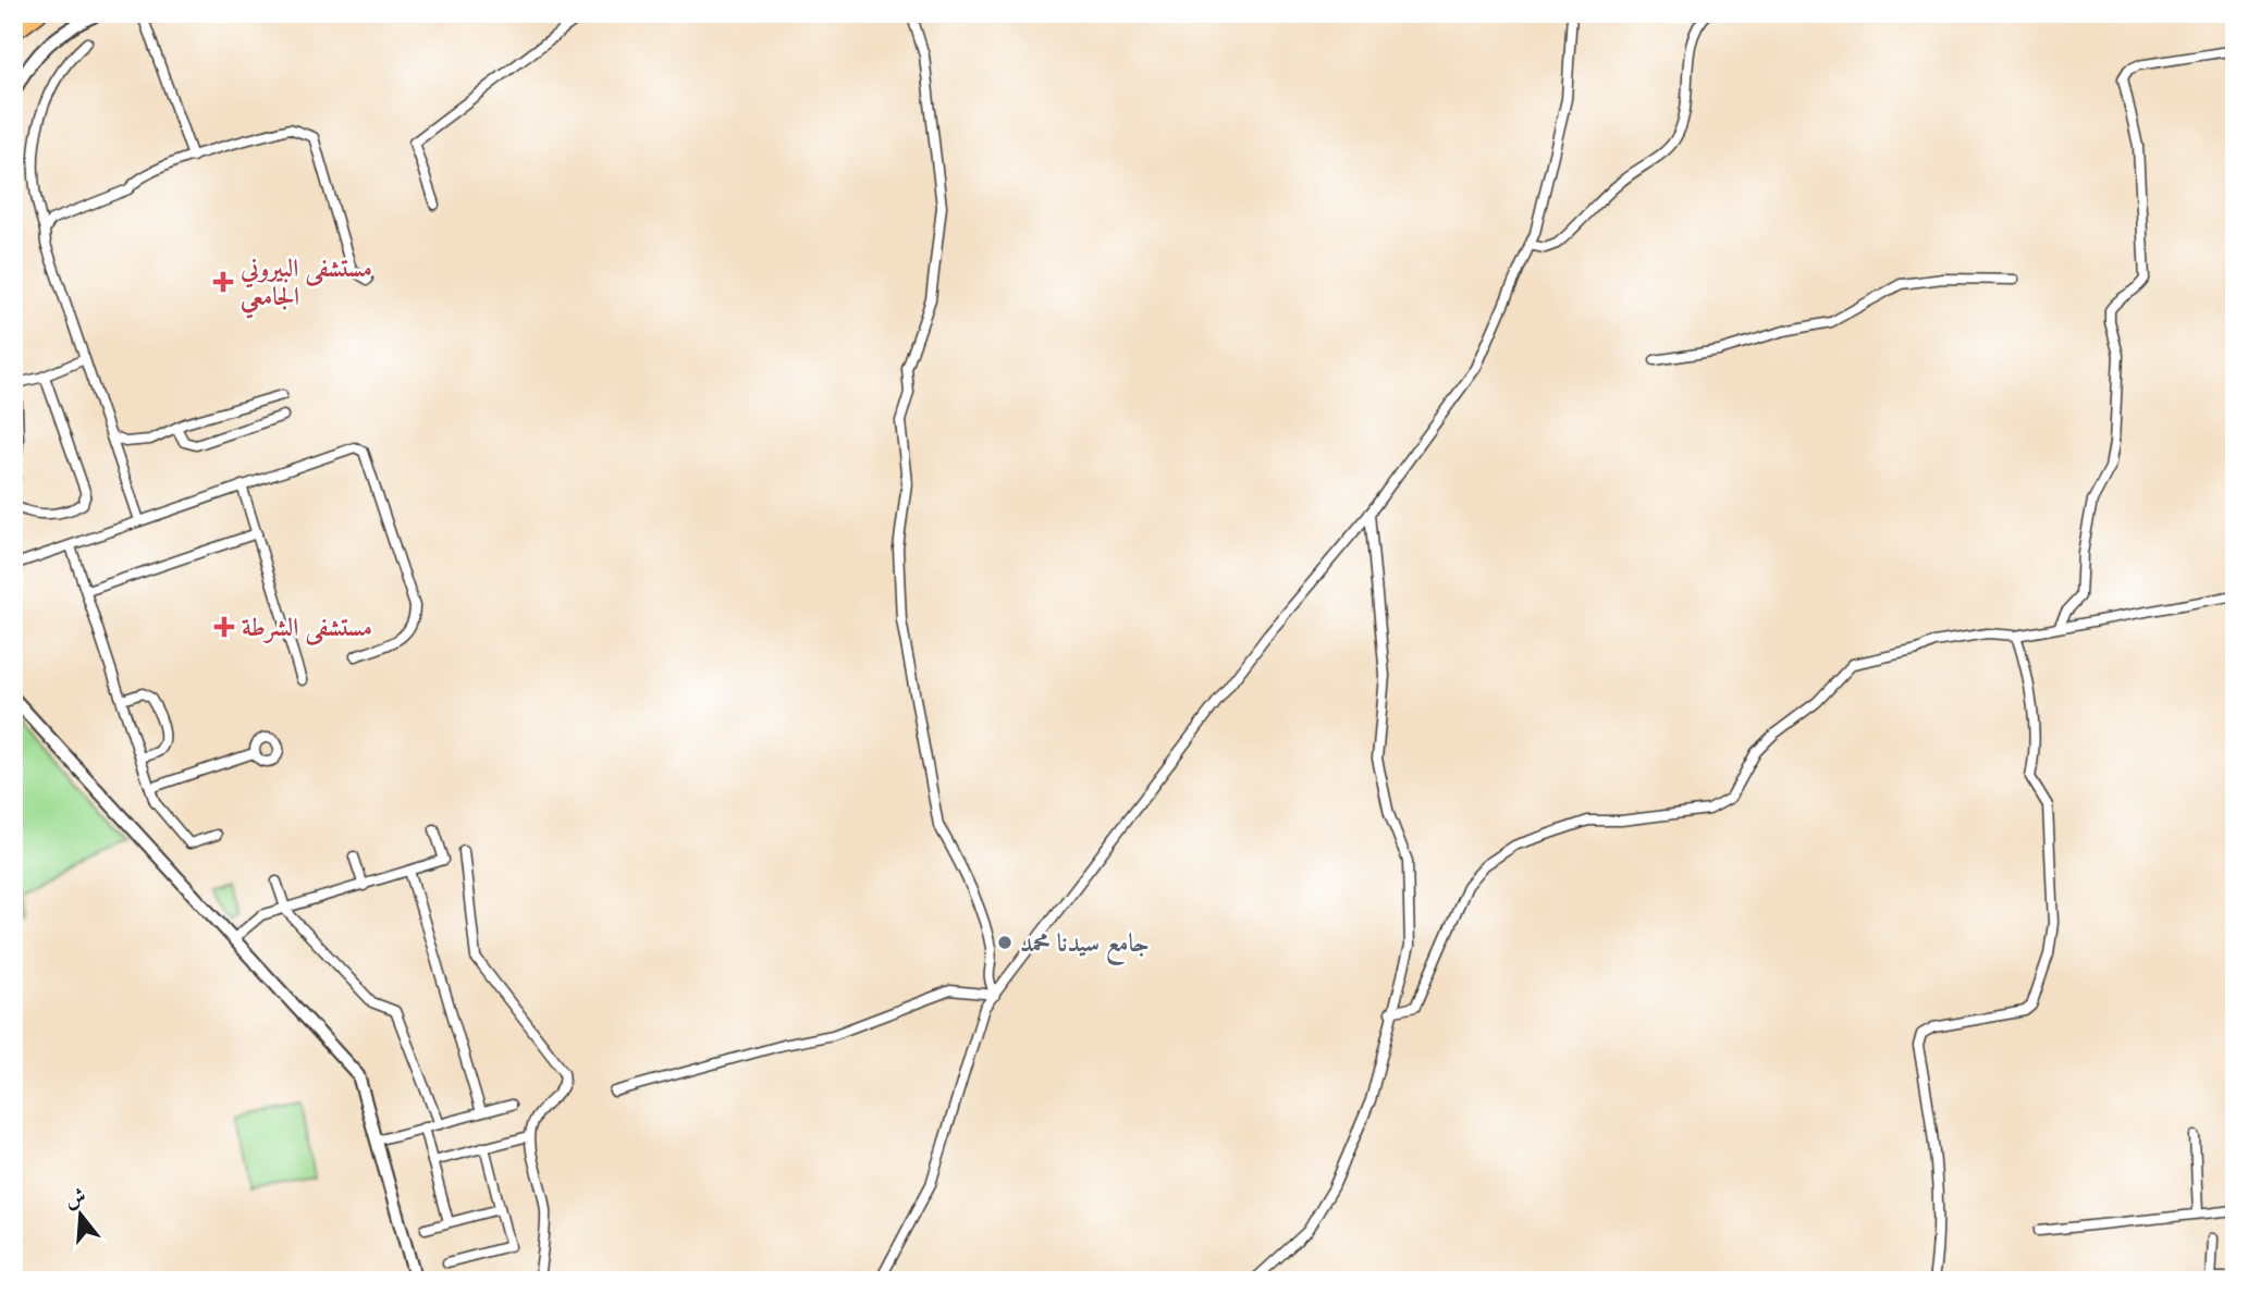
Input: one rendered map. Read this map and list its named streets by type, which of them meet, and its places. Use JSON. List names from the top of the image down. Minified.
{"places":{"health":["مستشفى البيروني الجامعي","مستشفى الشرطة"],"other":["جامع سيدنا محمد"]},"north":"top"}
